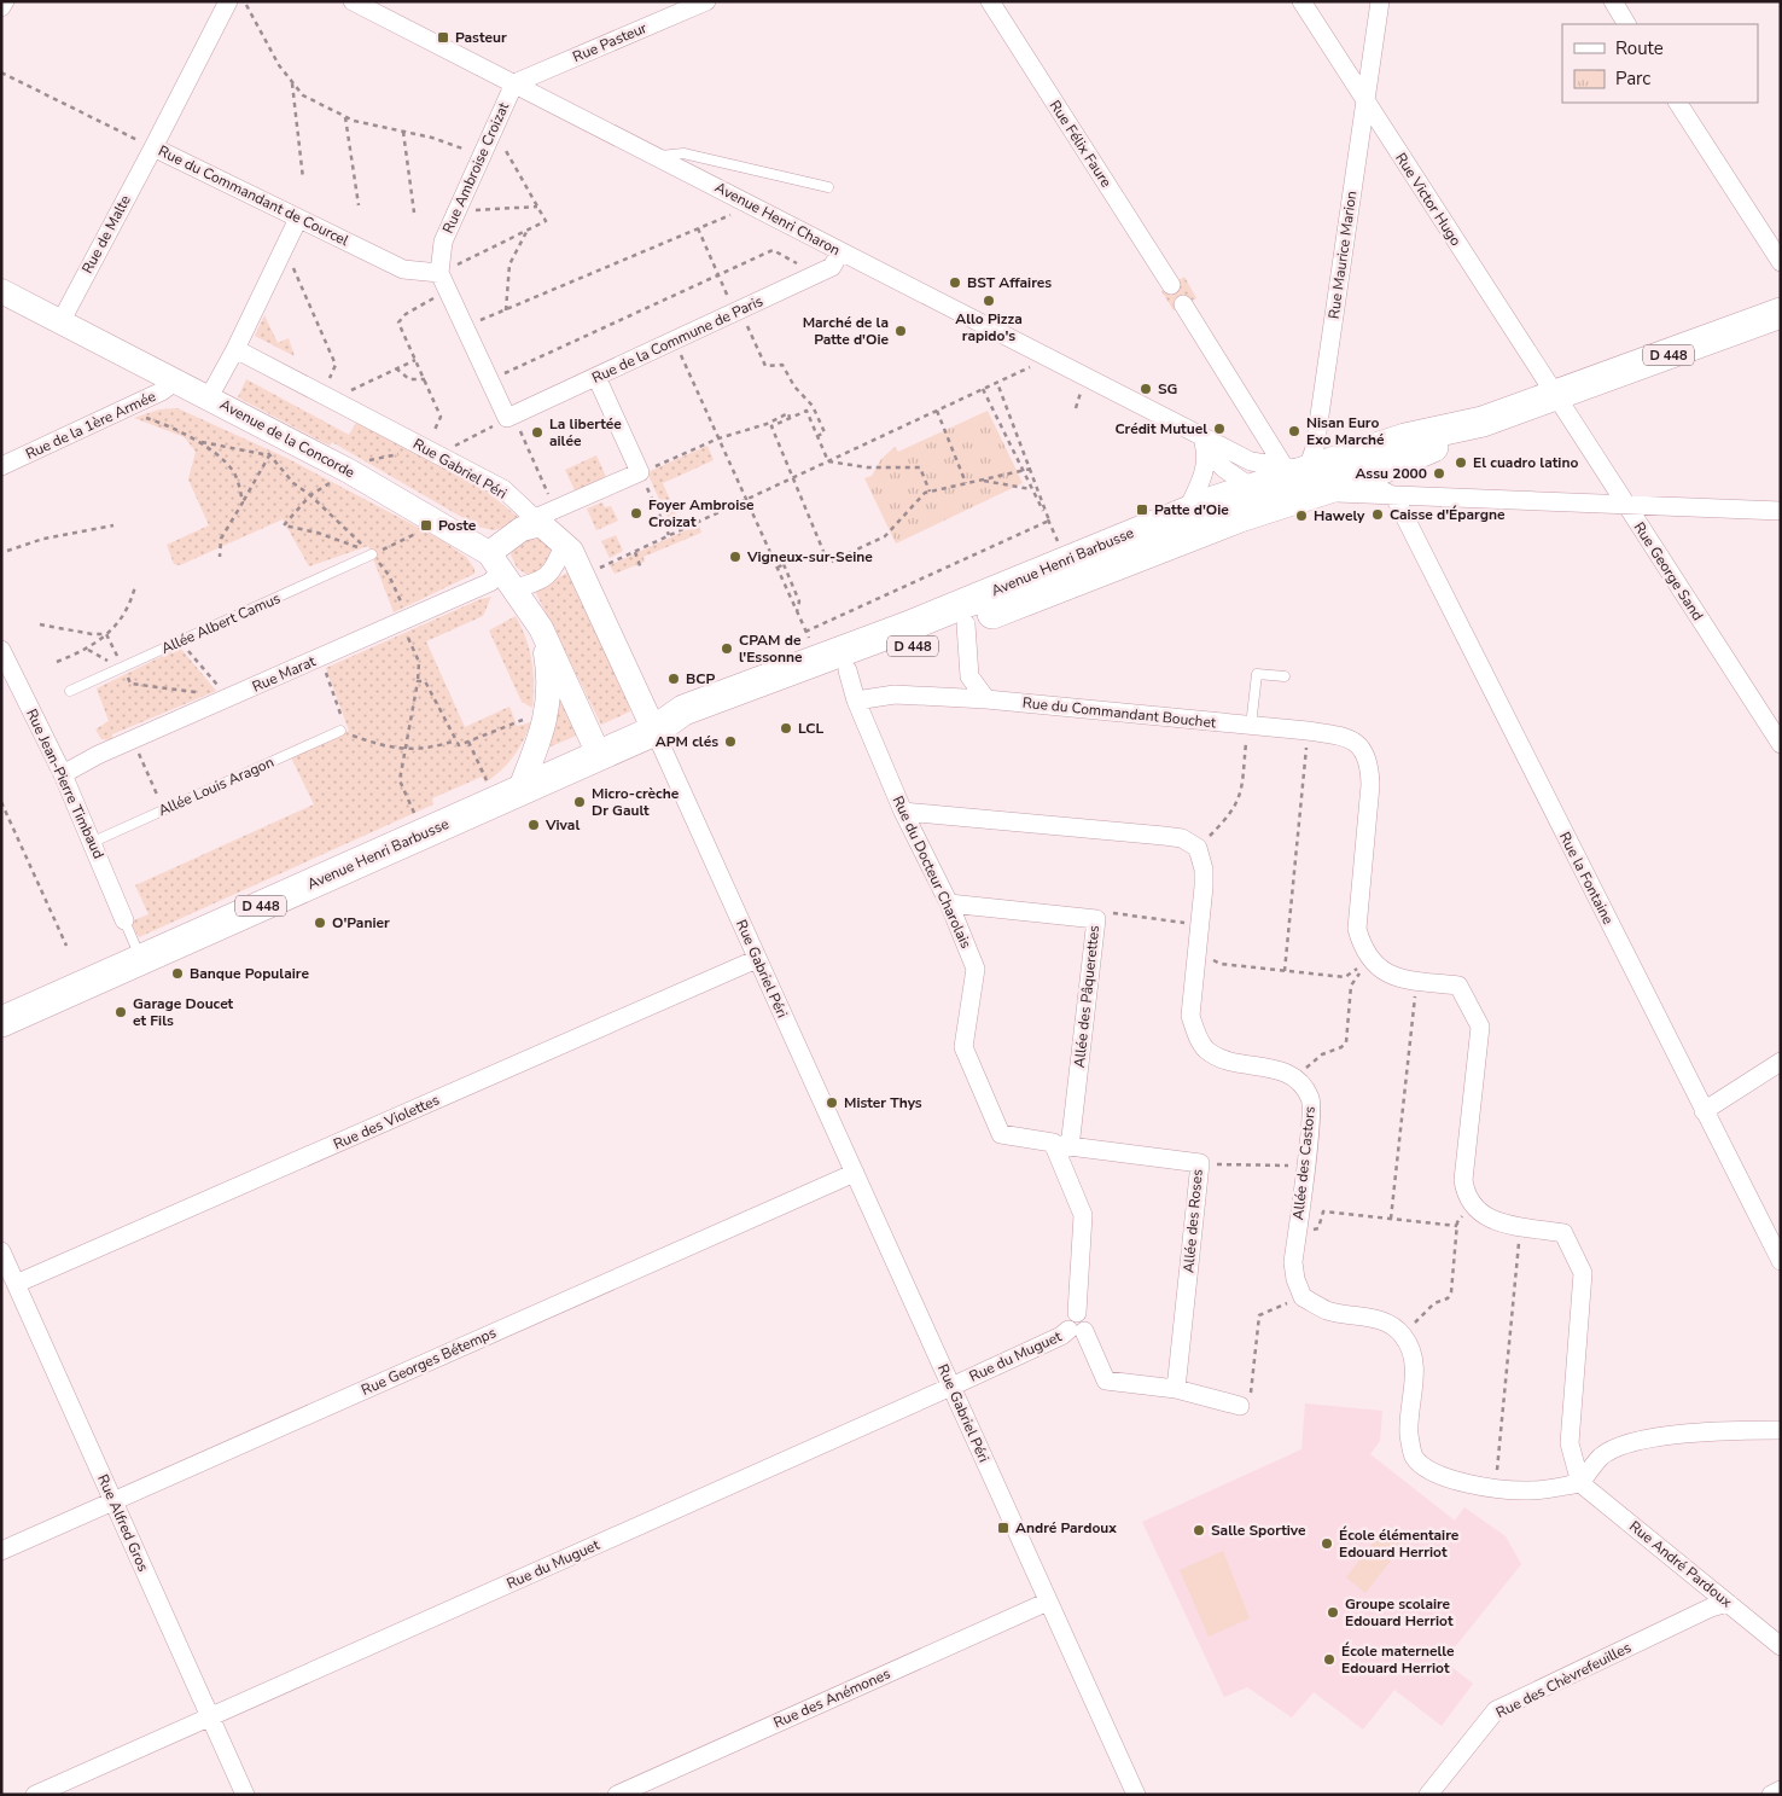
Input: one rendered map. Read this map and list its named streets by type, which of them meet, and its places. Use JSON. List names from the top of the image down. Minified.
{"streets":{"main road":["D 448","Avenue Henri Barbusse"],"street":["Rue Pasteur","Rue Félix Faure","Rue Ambroise Croizat","Rue du Commandant de Courcel","Rue Victor Hugo","Avenue Henri Charon","Rue de Malte","Rue Maurice Marion","Rue de la Commune de Paris","Rue de la 1ère Armée","Avenue de la Concorde","Rue Gabriel Péri","Rue George Sand","Rue Marat","Rue du Commandant Bouchet","Rue Jean-Pierre Timbaud","Rue du Docteur Charolais","Rue la Fontaine","Allée des Pâquerettes","Rue des Violettes","Allée des Castors","Allée des Roses","Rue du Muguet","Rue Georges Bétemps","Rue Alfred Gros","Rue André Pardoux","Rue des Chèvrefeuilles","Rue des Anémones"],"lane":["Allée Albert Camus","Allée Louis Aragon"]},"crossings":[["Rue Pasteur","Rue Ambroise Croizat"],["Rue Pasteur","Avenue Henri Charon"],["Rue Ambroise Croizat","Rue du Commandant de Courcel"],["Rue Ambroise Croizat","Avenue Henri Charon"],["Rue du Commandant de Courcel","Rue de Malte"],["Rue Victor Hugo","Rue Maurice Marion"],["Rue Victor Hugo","Avenue Henri Barbusse"],["Rue Victor Hugo","Rue George Sand"],["Avenue Henri Charon","Rue de la Commune de Paris"],["Avenue Henri Charon","Avenue Henri Barbusse"],["Rue de Malte","Avenue de la Concorde"],["Rue Maurice Marion","Avenue Henri Barbusse"],["Rue de la 1ère Armée","Avenue de la Concorde"],["Avenue de la Concorde","Avenue Henri Barbusse"],["Avenue de la Concorde","Rue Marat"],["Rue Gabriel Péri","Avenue Henri Barbusse"],["Rue Gabriel Péri","Rue Marat"],["Rue Gabriel Péri","Rue des Violettes"],["Rue Gabriel Péri","Rue du Muguet"],["Rue Gabriel Péri","Rue Georges Bétemps"],["Rue Gabriel Péri","Rue des Anémones"],["Avenue Henri Barbusse","Rue George Sand"],["Avenue Henri Barbusse","Rue du Docteur Charolais"],["Rue Marat","Rue Jean-Pierre Timbaud"],["Rue du Commandant Bouchet","Rue du Docteur Charolais"],["Rue Jean-Pierre Timbaud","Allée Louis Aragon"],["Rue du Docteur Charolais","Allée des Pâquerettes"],["Rue du Docteur Charolais","Allée des Roses"],["Allée des Pâquerettes","Allée des Roses"],["Rue des Violettes","Rue Alfred Gros"],["Rue du Muguet","Rue Alfred Gros"],["Rue Georges Bétemps","Rue Alfred Gros"],["Rue André Pardoux","Rue des Chèvrefeuilles"]],"places":{"transit":["Pasteur","Patte d'Oie","Poste","André Pardoux"],"other":["BST Affaires","Allo Pizza rapido's","Marché de la Patte d'Oie","SG","Crédit Mutuel","Nisan Euro Exo Marché","La libertée ailée","El cuadro latino","Assu 2000","Foyer Ambroise Croizat","Caisse d'Épargne","Hawely","Vigneux-sur-Seine","CPAM de l'Essonne","BCP","LCL","APM clés","Micro-crèche Dr Gault","Vival","O'Panier","Banque Populaire","Garage Doucet et Fils","Mister Thys","Salle Sportive","École élémentaire Edouard Herriot","Groupe scolaire Edouard Herriot","École maternelle Edouard Herriot"]},"legend":["Route","Parc"]}
